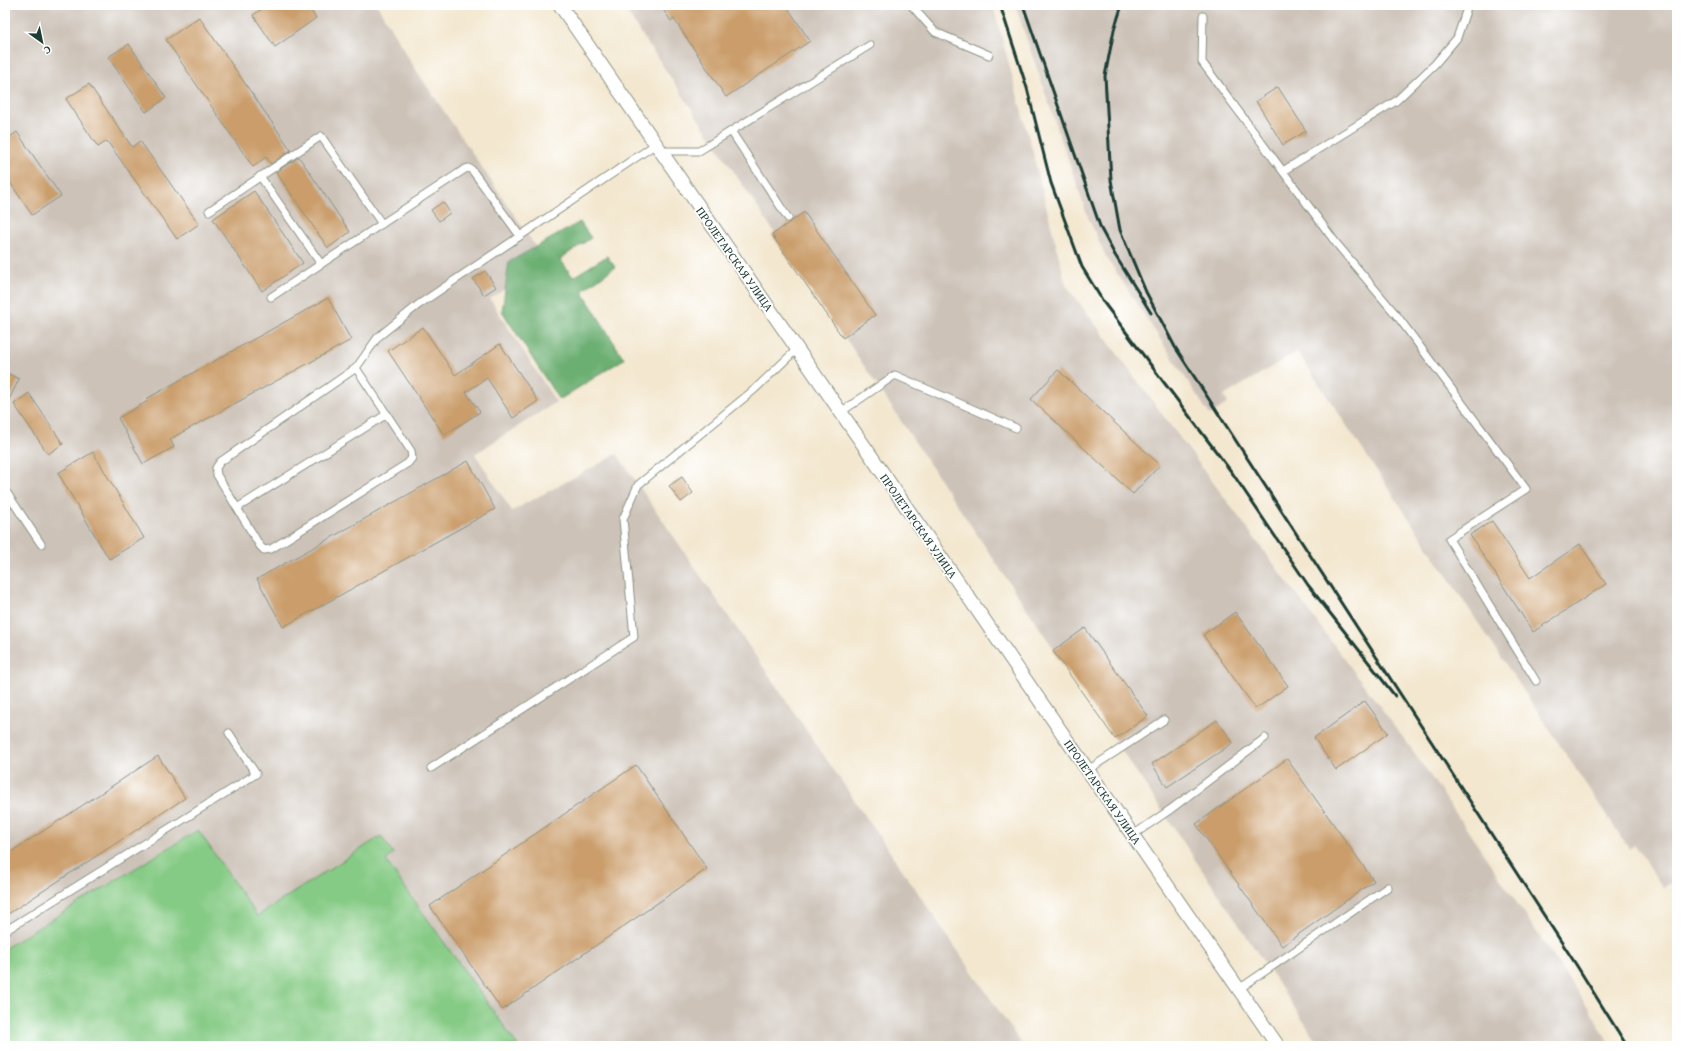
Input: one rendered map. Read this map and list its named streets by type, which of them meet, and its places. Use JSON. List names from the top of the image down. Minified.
{"streets":{"street":["ПРОЛЕТАРСКАЯ УЛИЦА"]},"north":"bottom right"}
